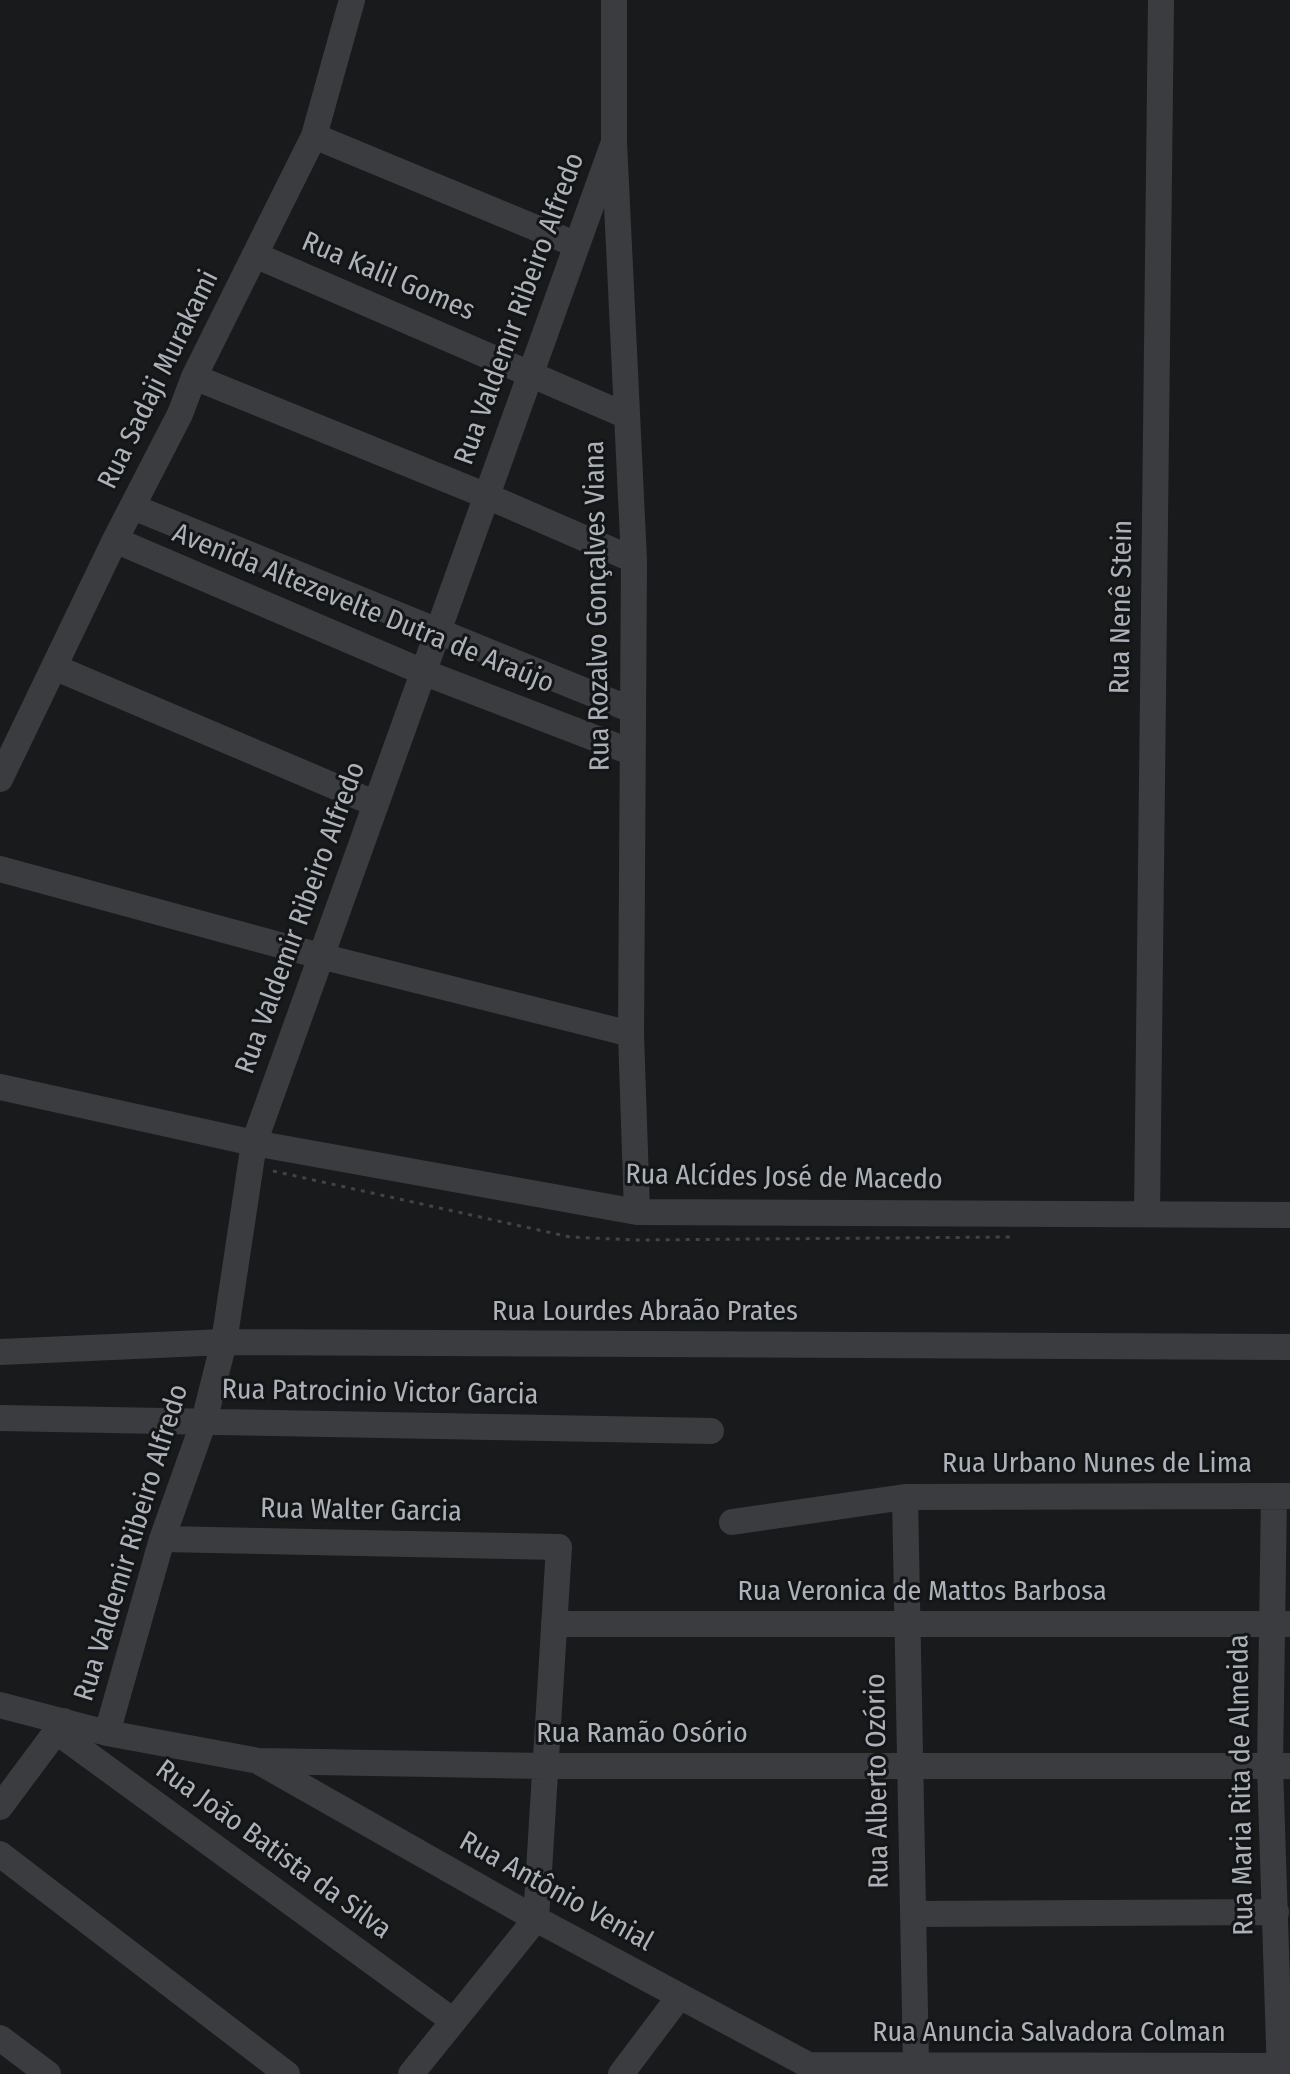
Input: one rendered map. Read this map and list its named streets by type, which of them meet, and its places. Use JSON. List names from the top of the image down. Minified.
{"streets":{"street":["Rua Kalil Gomes","Rua Valdemir Ribeiro Alfredo","Rua Sadaji Murakami","Rua Rozalvo Gonçalves Viana","Rua Nenê Stein","Avenida Altezevelte Dutra de Araújo","Rua Alcídes José de Macedo","Rua Lourdes Abraão Prates","Rua Patrocinio Victor Garcia","Rua Urbano Nunes de Lima","Rua Walter Garcia","Rua Veronica de Mattos Barbosa","Rua Ramão Osório","Rua Alberto Ozório","Rua Maria Rita de Almeida","Rua João Batista da Silva","Rua Antônio Venial","Rua Anuncia Salvadora Colman"]},"crossings":[["Rua Kalil Gomes","Rua Valdemir Ribeiro Alfredo"],["Rua Kalil Gomes","Rua Sadaji Murakami"],["Rua Kalil Gomes","Rua Rozalvo Gonçalves Viana"],["Rua Valdemir Ribeiro Alfredo","Rua Rozalvo Gonçalves Viana"],["Rua Valdemir Ribeiro Alfredo","Avenida Altezevelte Dutra de Araújo"],["Rua Valdemir Ribeiro Alfredo","Rua Alcídes José de Macedo"],["Rua Valdemir Ribeiro Alfredo","Rua Lourdes Abraão Prates"],["Rua Valdemir Ribeiro Alfredo","Rua Patrocinio Victor Garcia"],["Rua Valdemir Ribeiro Alfredo","Rua Walter Garcia"],["Rua Valdemir Ribeiro Alfredo","Rua Ramão Osório"],["Rua Sadaji Murakami","Avenida Altezevelte Dutra de Araújo"],["Rua Rozalvo Gonçalves Viana","Avenida Altezevelte Dutra de Araújo"],["Rua Rozalvo Gonçalves Viana","Rua Alcídes José de Macedo"],["Rua Nenê Stein","Rua Alcídes José de Macedo"],["Rua Urbano Nunes de Lima","Rua Alberto Ozório"],["Rua Urbano Nunes de Lima","Rua Maria Rita de Almeida"],["Rua Walter Garcia","Rua Veronica de Mattos Barbosa"],["Rua Veronica de Mattos Barbosa","Rua Alberto Ozório"],["Rua Veronica de Mattos Barbosa","Rua Maria Rita de Almeida"],["Rua Ramão Osório","Rua Alberto Ozório"],["Rua Ramão Osório","Rua Maria Rita de Almeida"],["Rua Ramão Osório","Rua João Batista da Silva"],["Rua Ramão Osório","Rua Antônio Venial"],["Rua Alberto Ozório","Rua Anuncia Salvadora Colman"],["Rua Maria Rita de Almeida","Rua Anuncia Salvadora Colman"],["Rua Antônio Venial","Rua Anuncia Salvadora Colman"]]}
